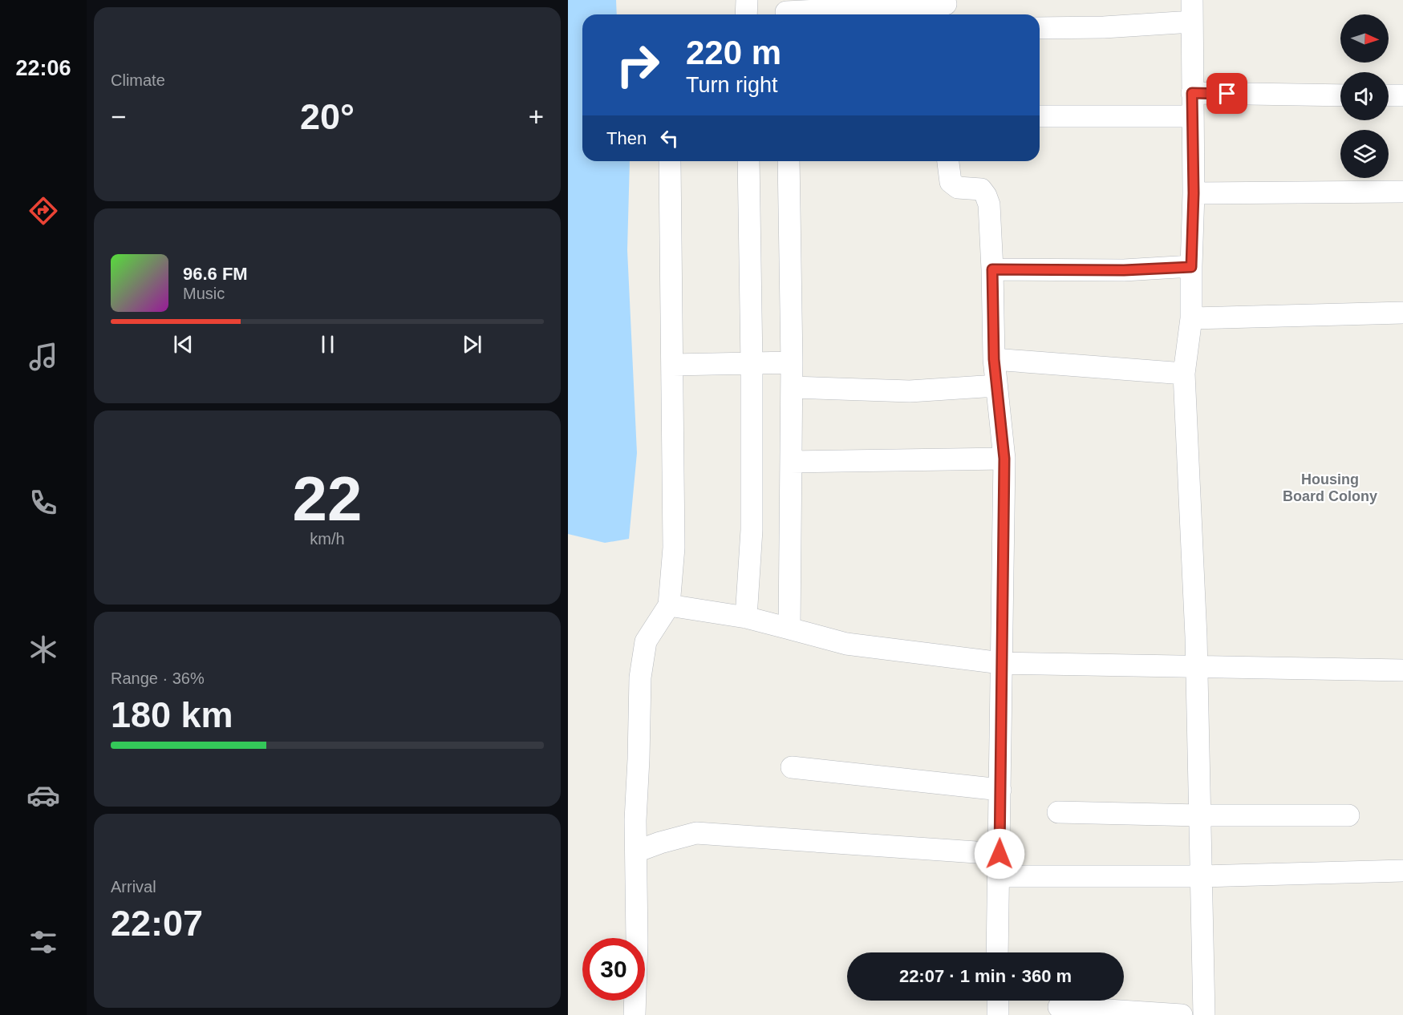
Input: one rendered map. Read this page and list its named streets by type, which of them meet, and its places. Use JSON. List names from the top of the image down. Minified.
{"districts":["Housing Board Colony"],"north":"right","page":{"tabs":"22:06","tile":["Climate",["22","km/h"],["Range · 36%","180 km"],["Arrival","22:07"]],"turn":["220 m","Turn right"],"heat":["−","20°","+"],"then":"Then","song":["96.6 FM","Music"],"limit":"30","trip":"22:07 · 1 min · 360 m"}}
